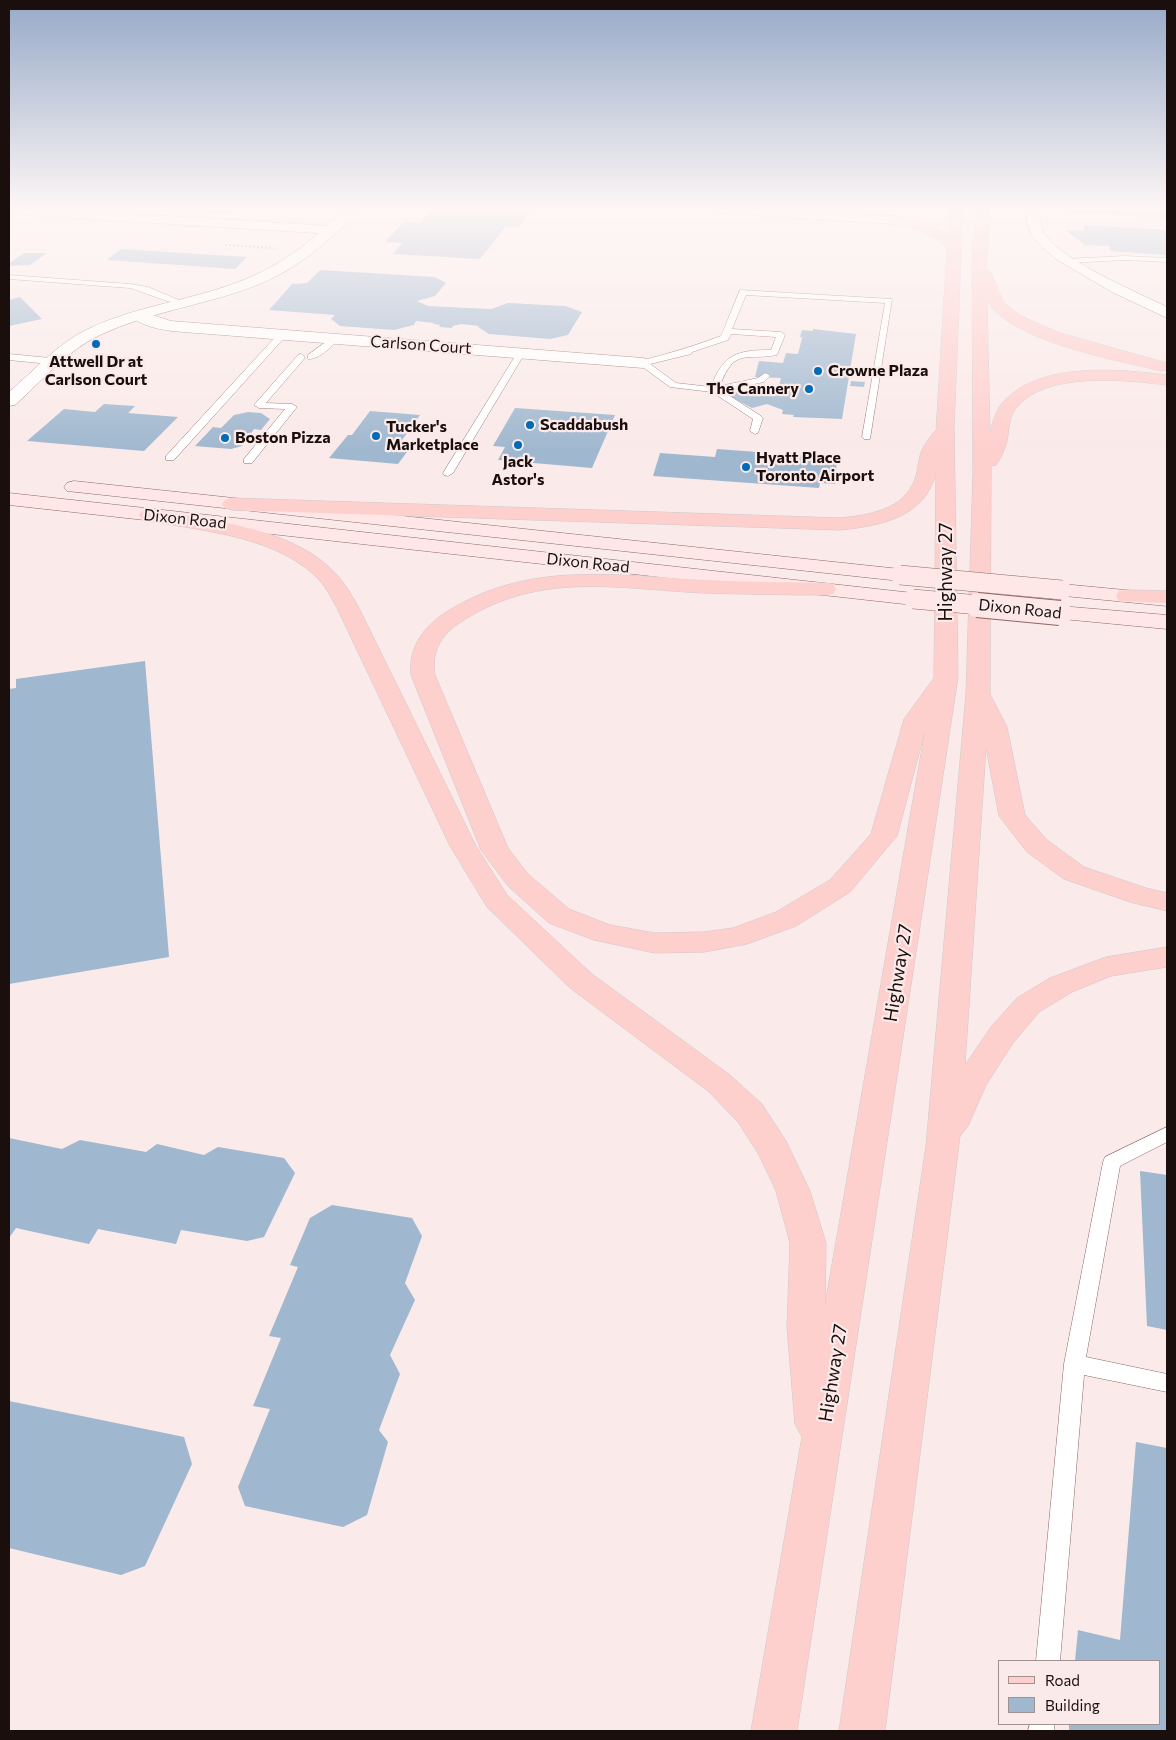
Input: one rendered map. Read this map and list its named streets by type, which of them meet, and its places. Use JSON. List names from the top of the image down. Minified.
{"streets":{"main road":["Dixon Road","Highway 27"],"street":["Carlson Court"]},"places":["Attwell Dr at Carlson Court","Crowne Plaza","The Cannery","Scaddabush","Tucker's Marketplace","Boston Pizza","Jack Astor's","Hyatt Place Toronto Airport"],"legend":["Road","Building"]}
